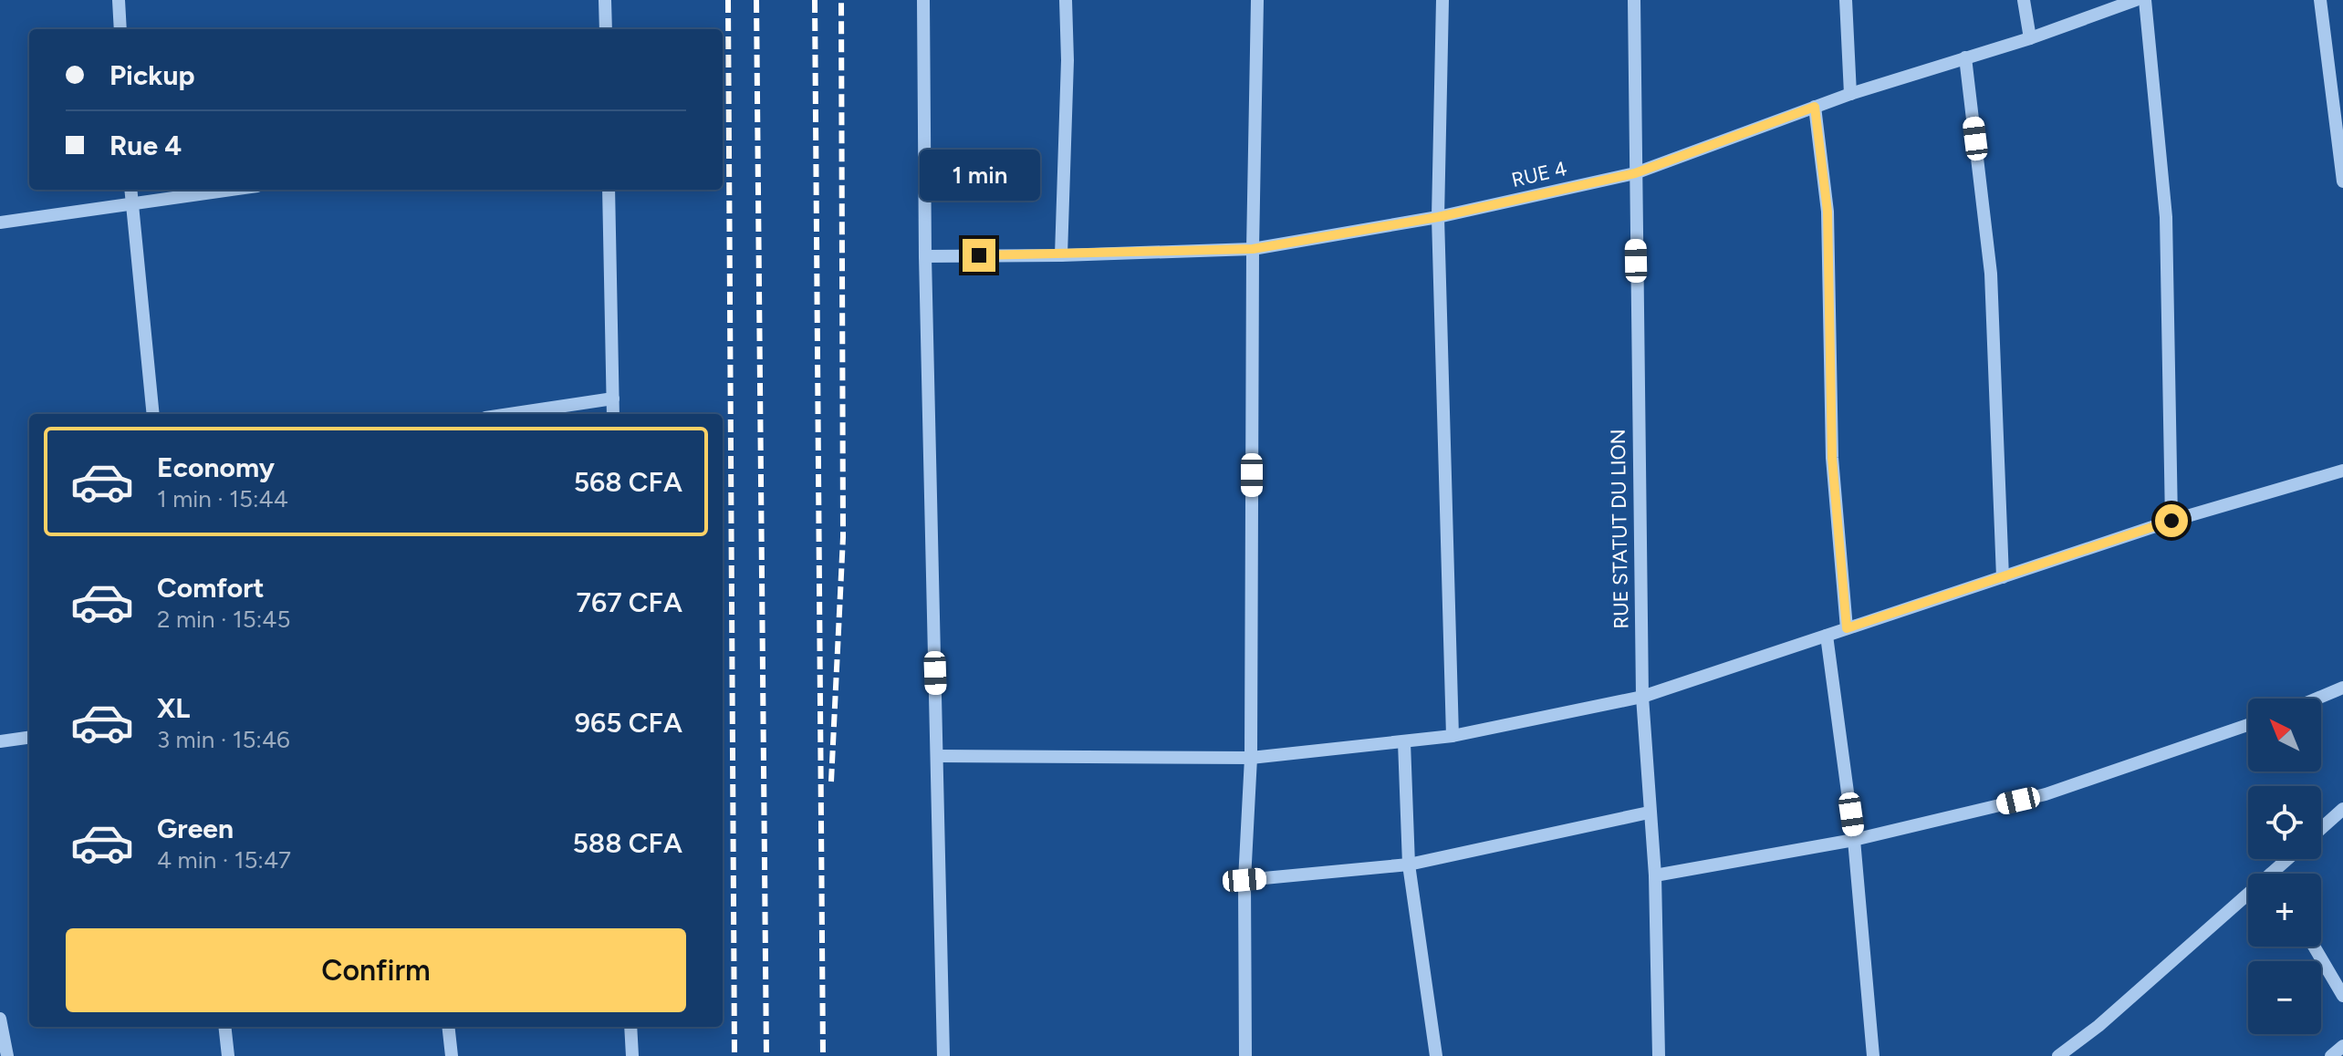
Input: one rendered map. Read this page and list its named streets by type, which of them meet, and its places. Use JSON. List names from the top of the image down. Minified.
{"streets":{"street":["RUE 4","RUE STATUT DU LION"]},"crossings":[["RUE 4","RUE STATUT DU LION"]],"north":"top left","page":{"banner":["Pickup","Rue 4"],"bubble":"1 min","list":[{"name":"Economy","note":"1 min · 15:44","value":"568 CFA"},{"name":"Comfort","note":"2 min · 15:45","value":"767 CFA"},{"name":"XL","note":"3 min · 15:46","value":"965 CFA"},{"name":"Green","note":"4 min · 15:47","value":"588 CFA"}],"map_buttons":["+","−"],"buttons":"Confirm"}}
